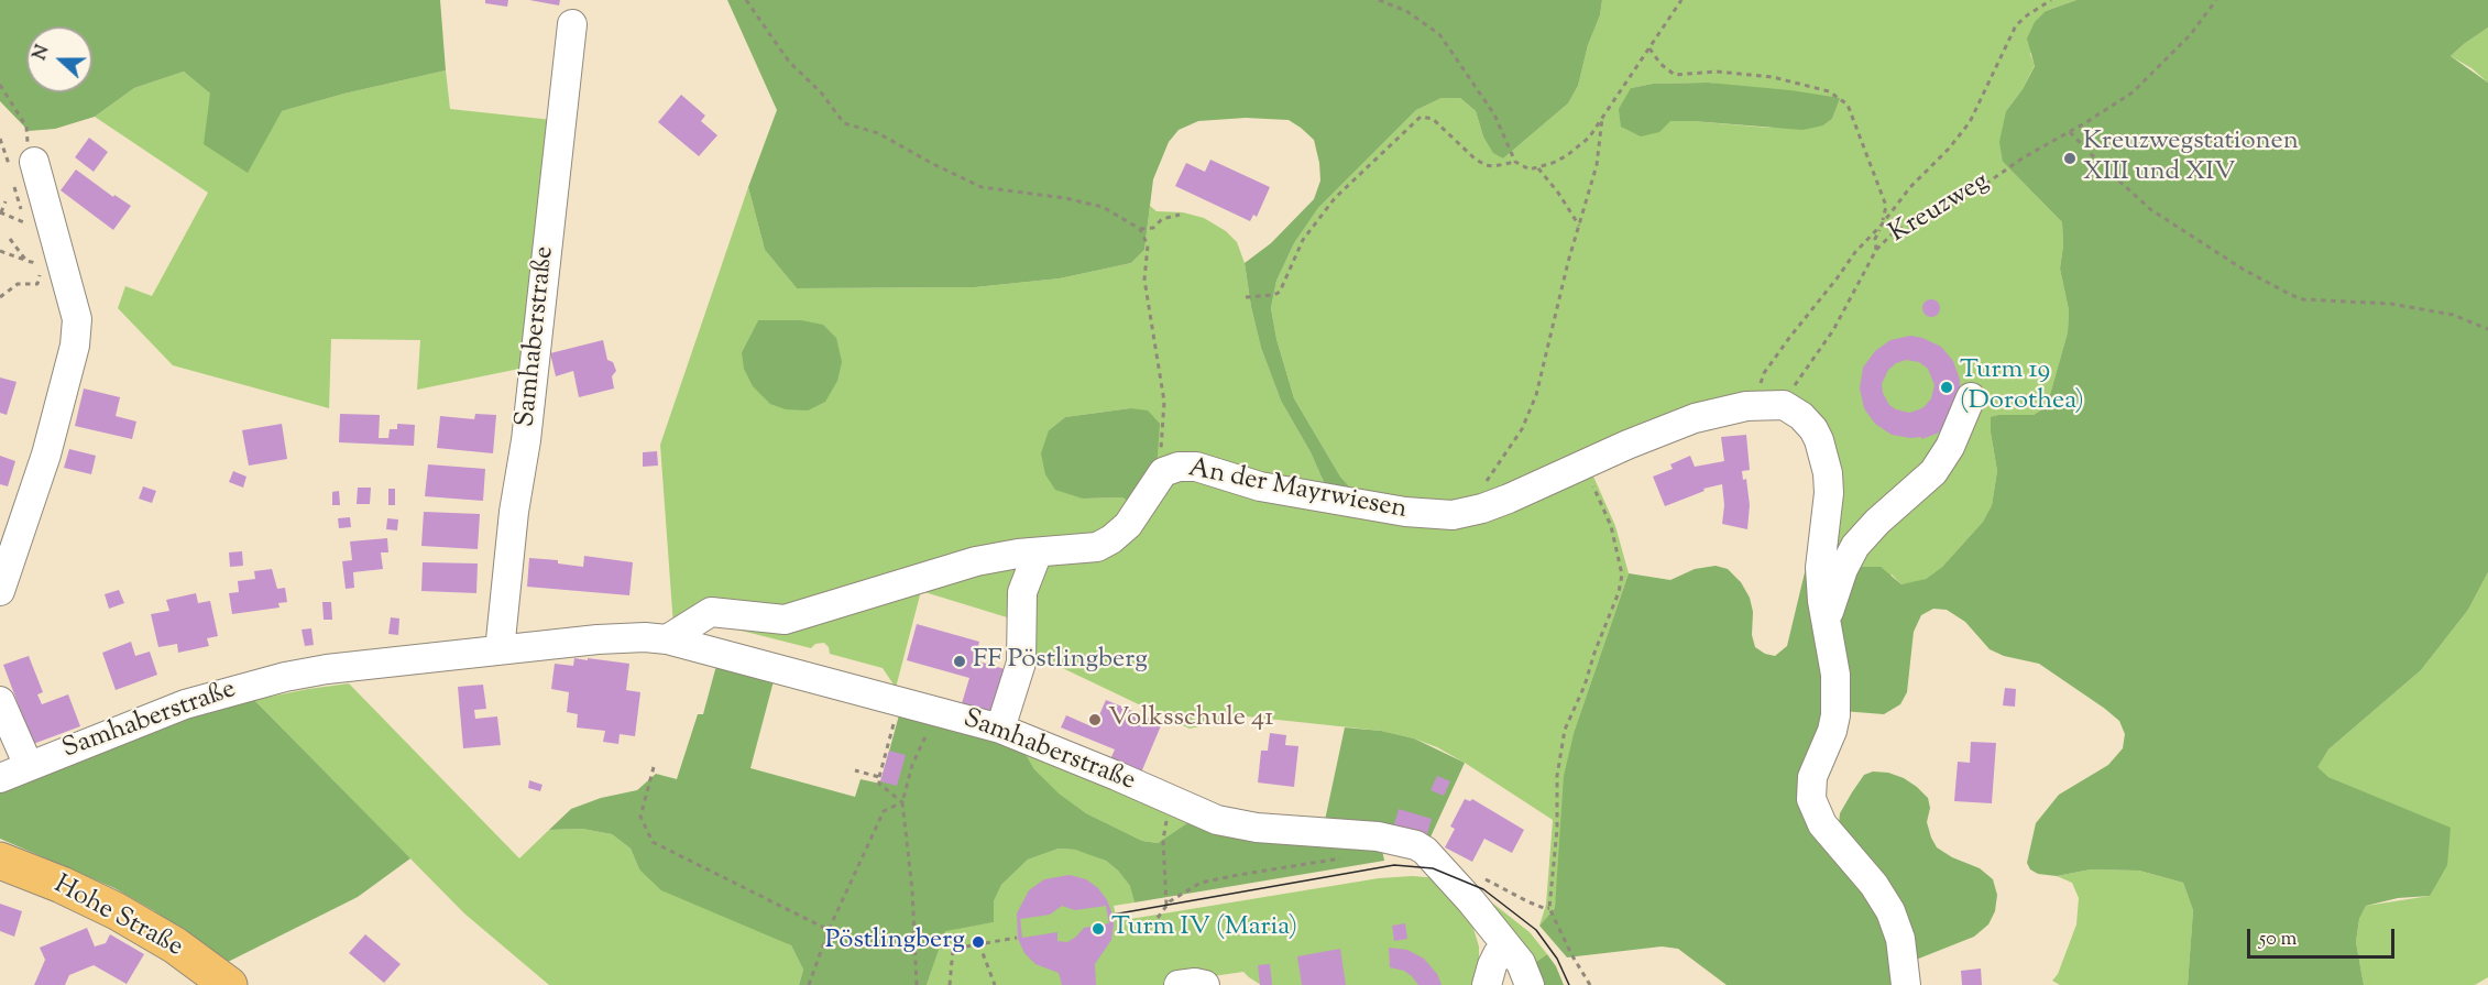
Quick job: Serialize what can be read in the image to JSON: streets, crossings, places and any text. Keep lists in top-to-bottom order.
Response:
{
  "streets": {
    "main road": ["Hohe Straße"],
    "street": ["Samhaberstraße", "An der Mayrwiesen"],
    "path": ["Kreuzweg"]
  },
  "crossings": [
    ["Samhaberstraße", "An der Mayrwiesen"]
  ],
  "places": [
    "Kreuzwegstationen XIII und XIV",
    "Turm 19 (Dorothea)",
    "FF Pöstlingberg",
    "Volksschule 41",
    "Turm IV (Maria)",
    "Pöstlingberg"
  ],
  "scale_bar": "50 m",
  "north": "left"
}
